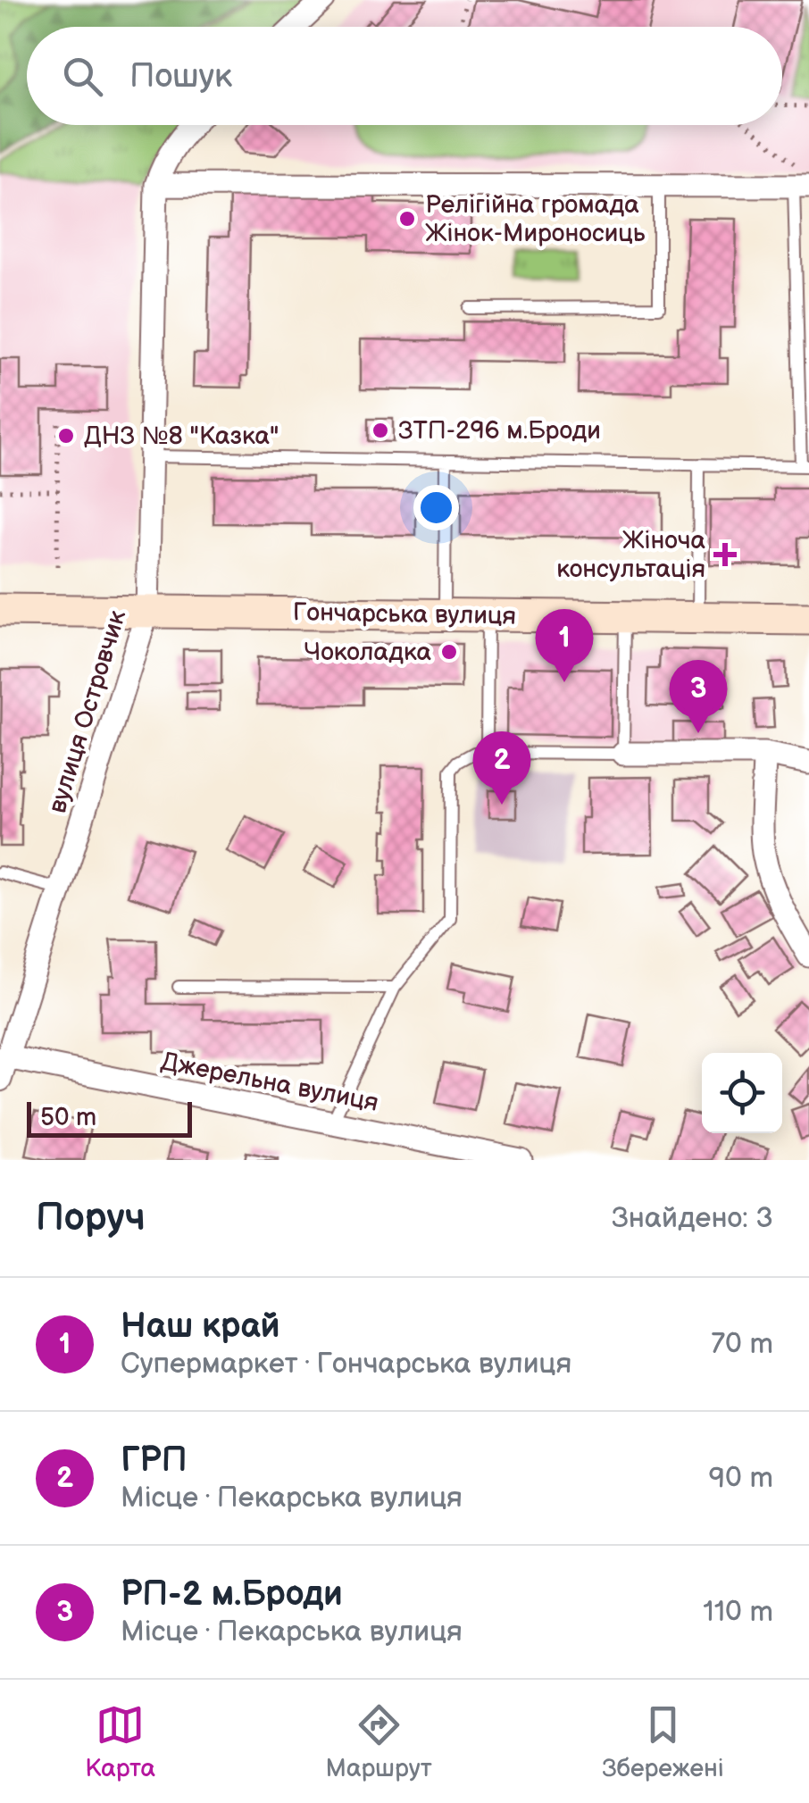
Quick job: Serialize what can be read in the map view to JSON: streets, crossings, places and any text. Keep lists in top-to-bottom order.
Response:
{
  "streets": {
    "main road": ["Гончарська вулиця"],
    "street": ["вулиця Островчик", "Джерельна вулиця"]
  },
  "crossings": [
    ["Гончарська вулиця", "вулиця Островчик"],
    ["вулиця Островчик", "Джерельна вулиця"]
  ],
  "places": {
    "other": [
      "Релігійна громада Жінок-Мироносиць",
      "ЗТП-296 м.Броди",
      "ДНЗ №8 \"Казка\"",
      "Чоколадка"
    ],
    "health": ["Жіноча консультація"]
  },
  "scale_bar": "50 m",
  "page": {
    "search": "Пошук",
    "pins": ["1", "3", "2"],
    "scale": "50 m",
    "heading": ["Поруч", "Знайдено: 3"],
    "list": [
      {
        "mark": "1",
        "name": "Наш край",
        "note": "Супермаркет · Гончарська вулиця",
        "value": "70 m"
      },
      {
        "mark": "2",
        "name": "ГРП",
        "note": "Місце · Пекарська вулиця",
        "value": "90 m"
      },
      {
        "mark": "3",
        "name": "РП-2 м.Броди",
        "note": "Місце · Пекарська вулиця",
        "value": "110 m"
      }
    ],
    "nav": ["Карта", "Маршрут", "Збережені"]
  }
}
